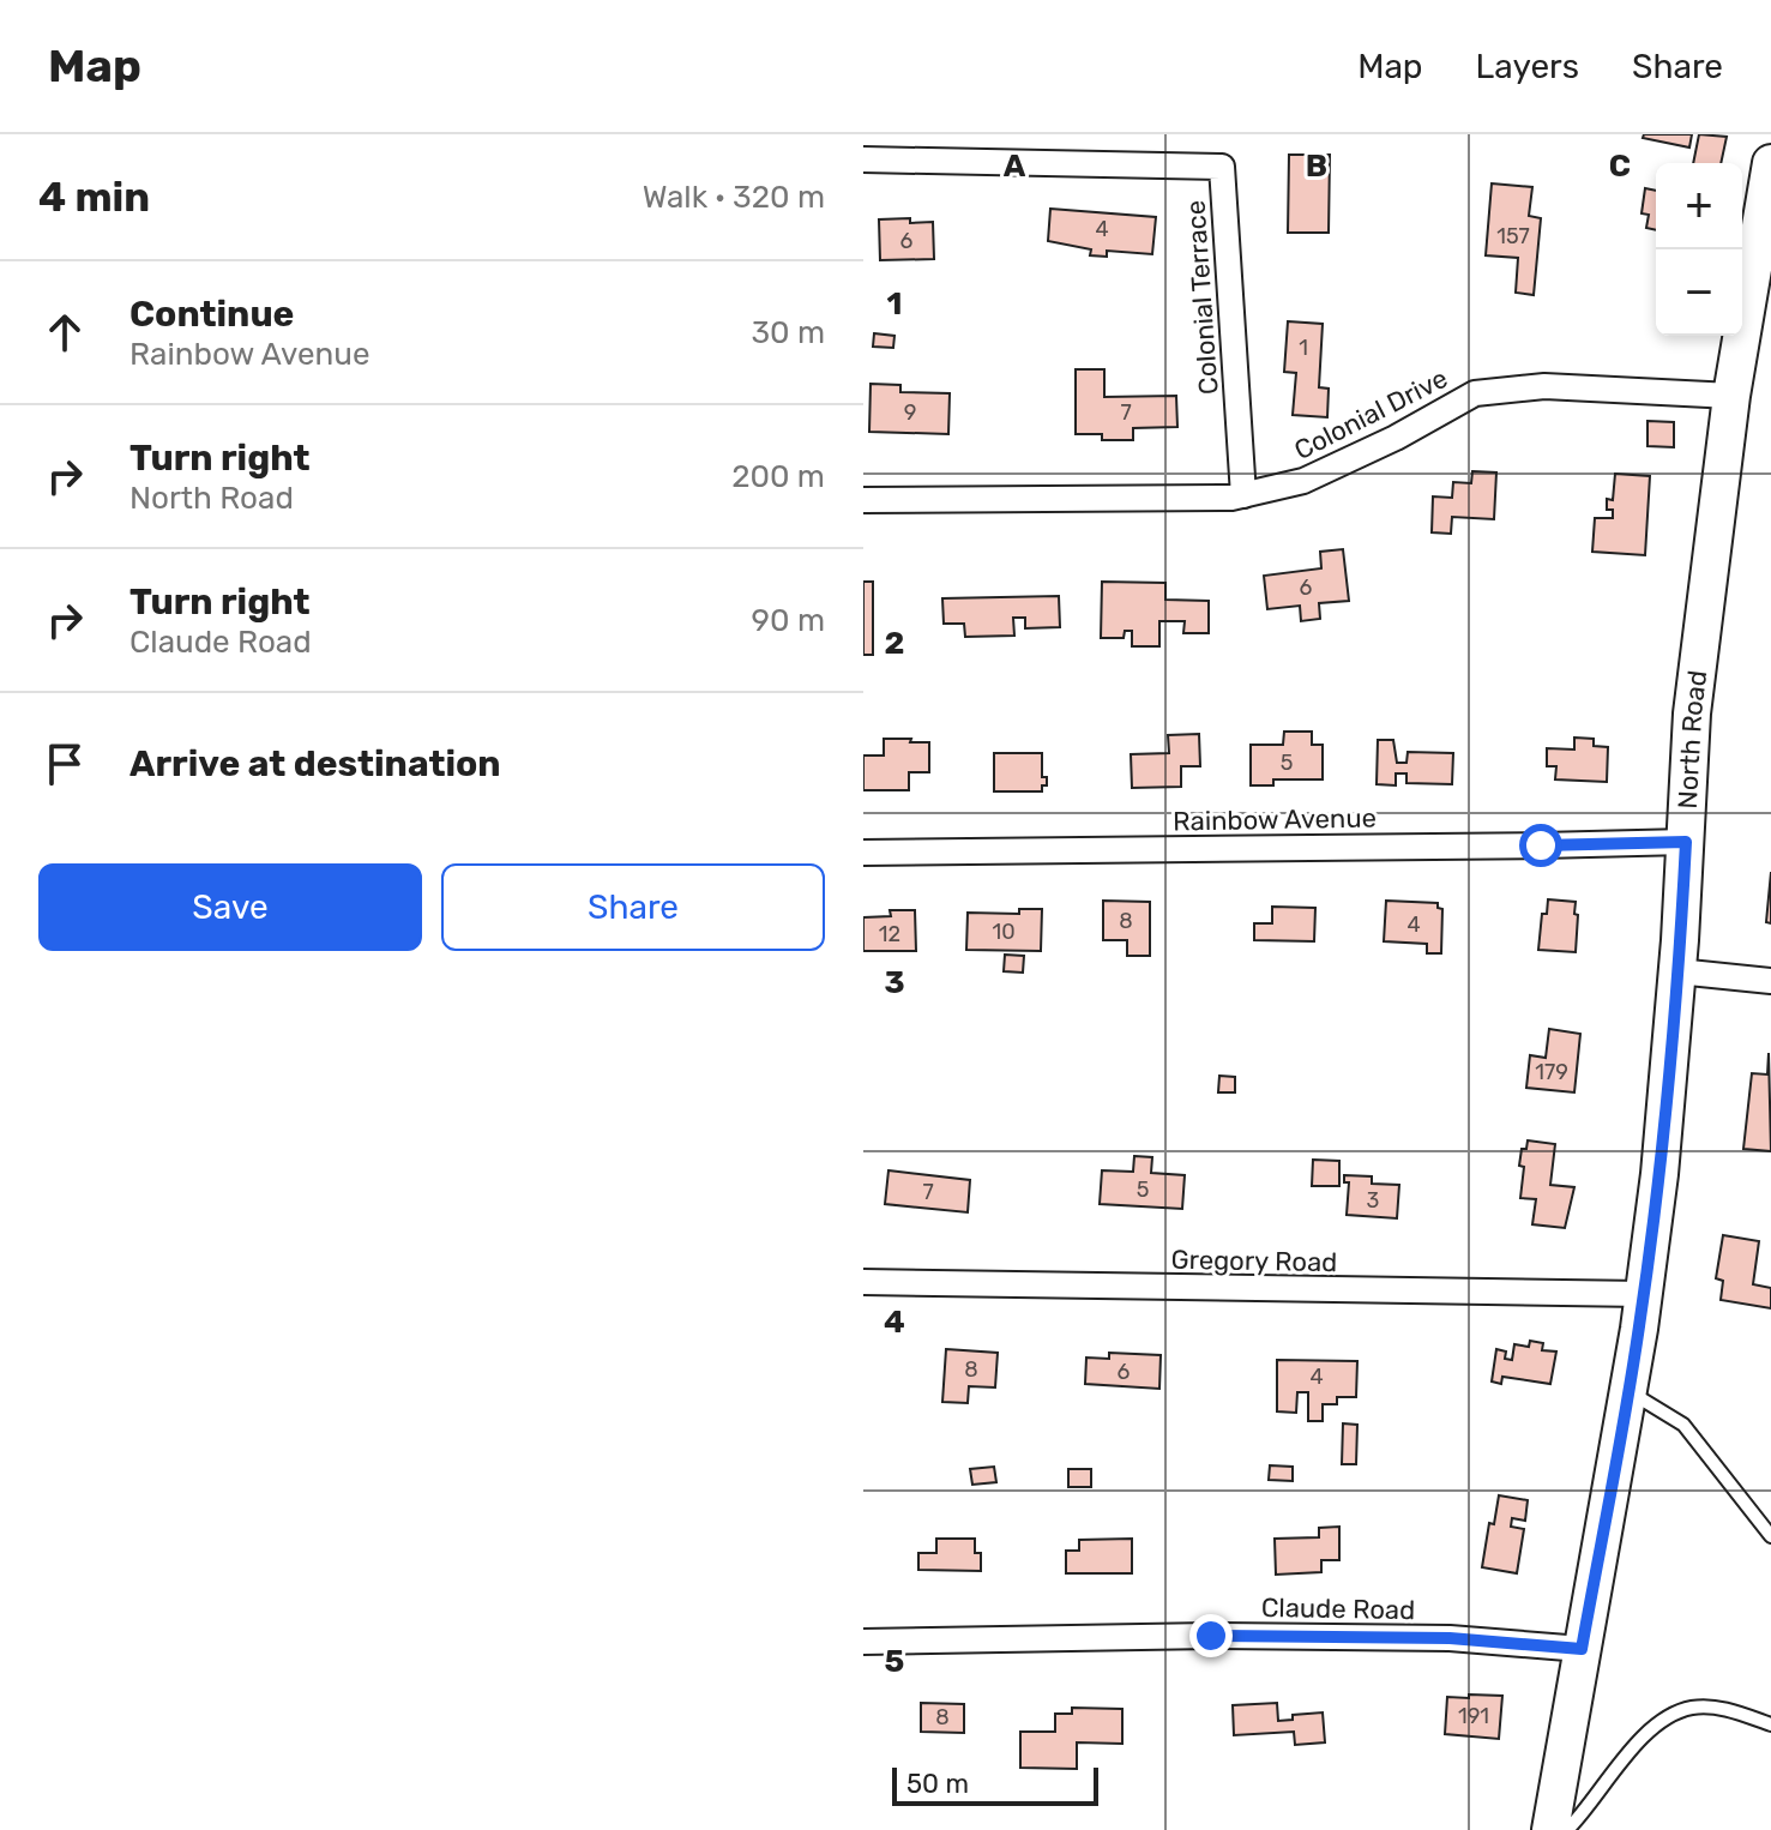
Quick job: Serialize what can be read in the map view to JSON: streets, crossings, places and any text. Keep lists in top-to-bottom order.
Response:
{
  "streets": {
    "main road": ["North Road"],
    "street": [
      "Colonial Terrace",
      "Colonial Drive",
      "Rainbow Avenue",
      "Gregory Road",
      "Claude Road"
    ]
  },
  "crossings": [
    ["Colonial Terrace", "Colonial Drive"],
    ["Colonial Drive", "North Road"],
    ["North Road", "Rainbow Avenue"],
    ["North Road", "Gregory Road"],
    ["North Road", "Claude Road"]
  ],
  "house_numbers": [
    "4",
    "157",
    "6",
    "1",
    "9",
    "7",
    "6",
    "5",
    "8",
    "4",
    "10",
    "12",
    "179",
    "5",
    "7",
    "3",
    "8",
    "6",
    "4",
    "191",
    "8"
  ],
  "scale_bar": "50 m",
  "page": {
    "header": "Map",
    "nav": ["Map", "Layers", "Share"],
    "heading": ["4 min", "Walk · 320 m"],
    "map_buttons": ["+", "−"],
    "list": [
      ["Continue", "Rainbow Avenue", "30 m"],
      ["Turn right", "North Road", "200 m"],
      ["Turn right", "Claude Road", "90 m"],
      "Arrive at destination"
    ],
    "buttons": ["Save", "Share"],
    "scale": "50 m"
  },
  "grid": {
    "columns": ["A", "B", "C"],
    "rows": [
      "1",
      "2",
      "3",
      "4",
      "5"
    ]
  }
}
